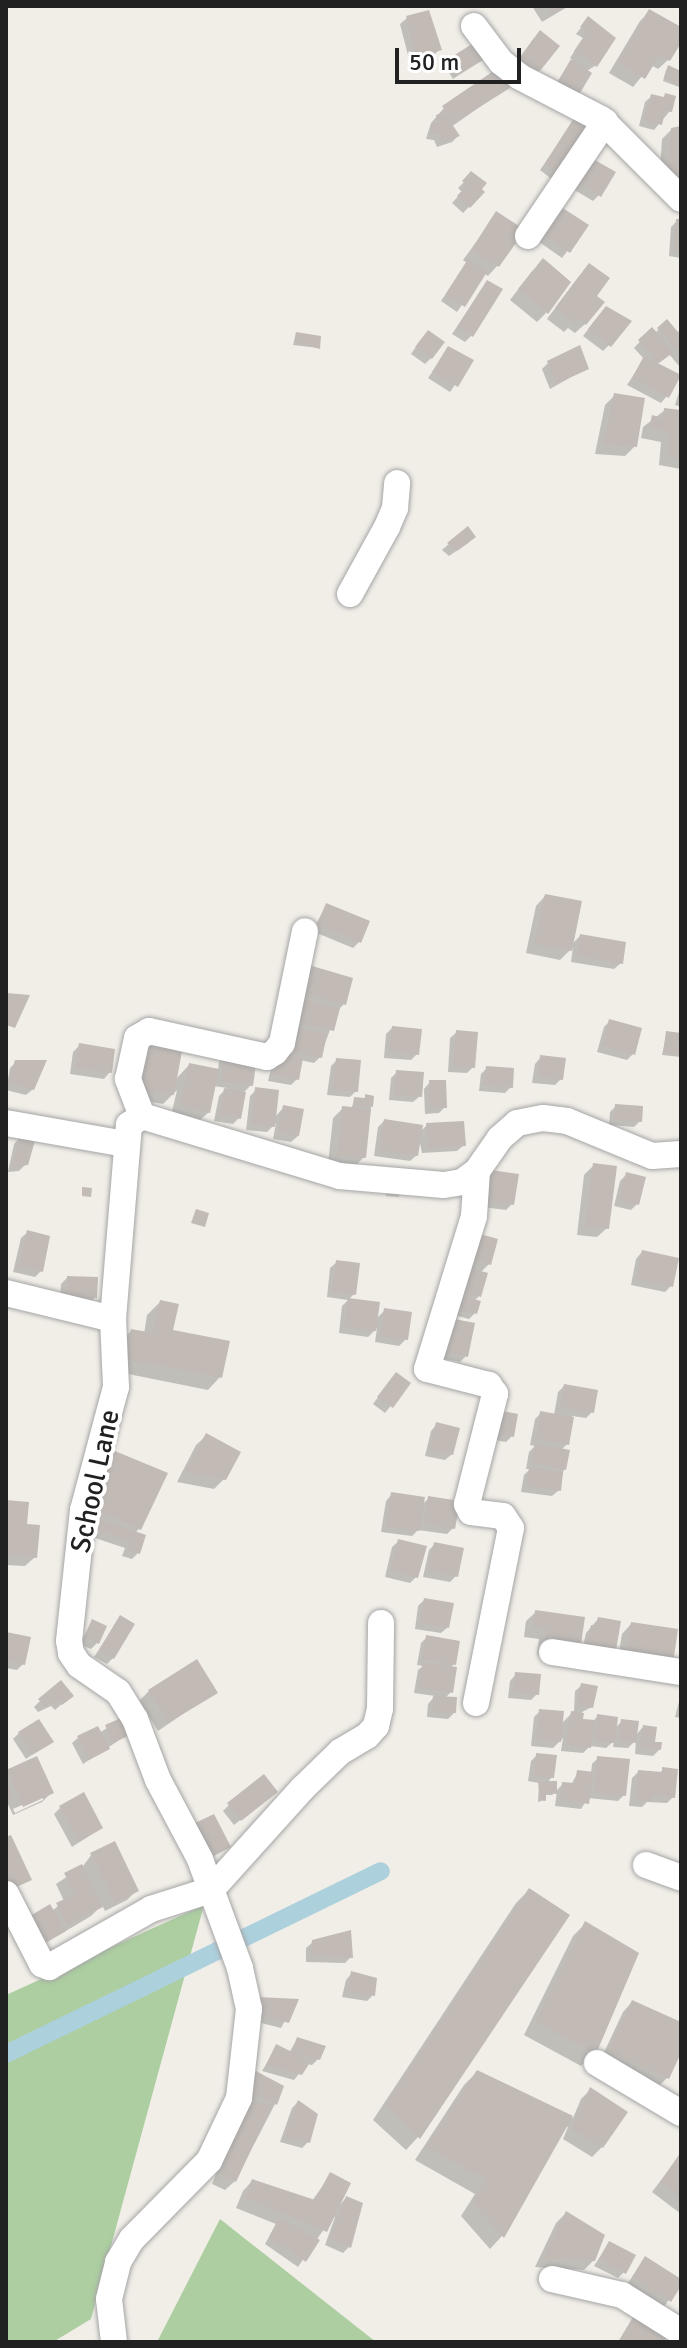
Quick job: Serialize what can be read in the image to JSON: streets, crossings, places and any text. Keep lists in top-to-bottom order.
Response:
{
  "streets": {
    "street": ["School Lane"]
  },
  "scale_bar": "50 m"
}
